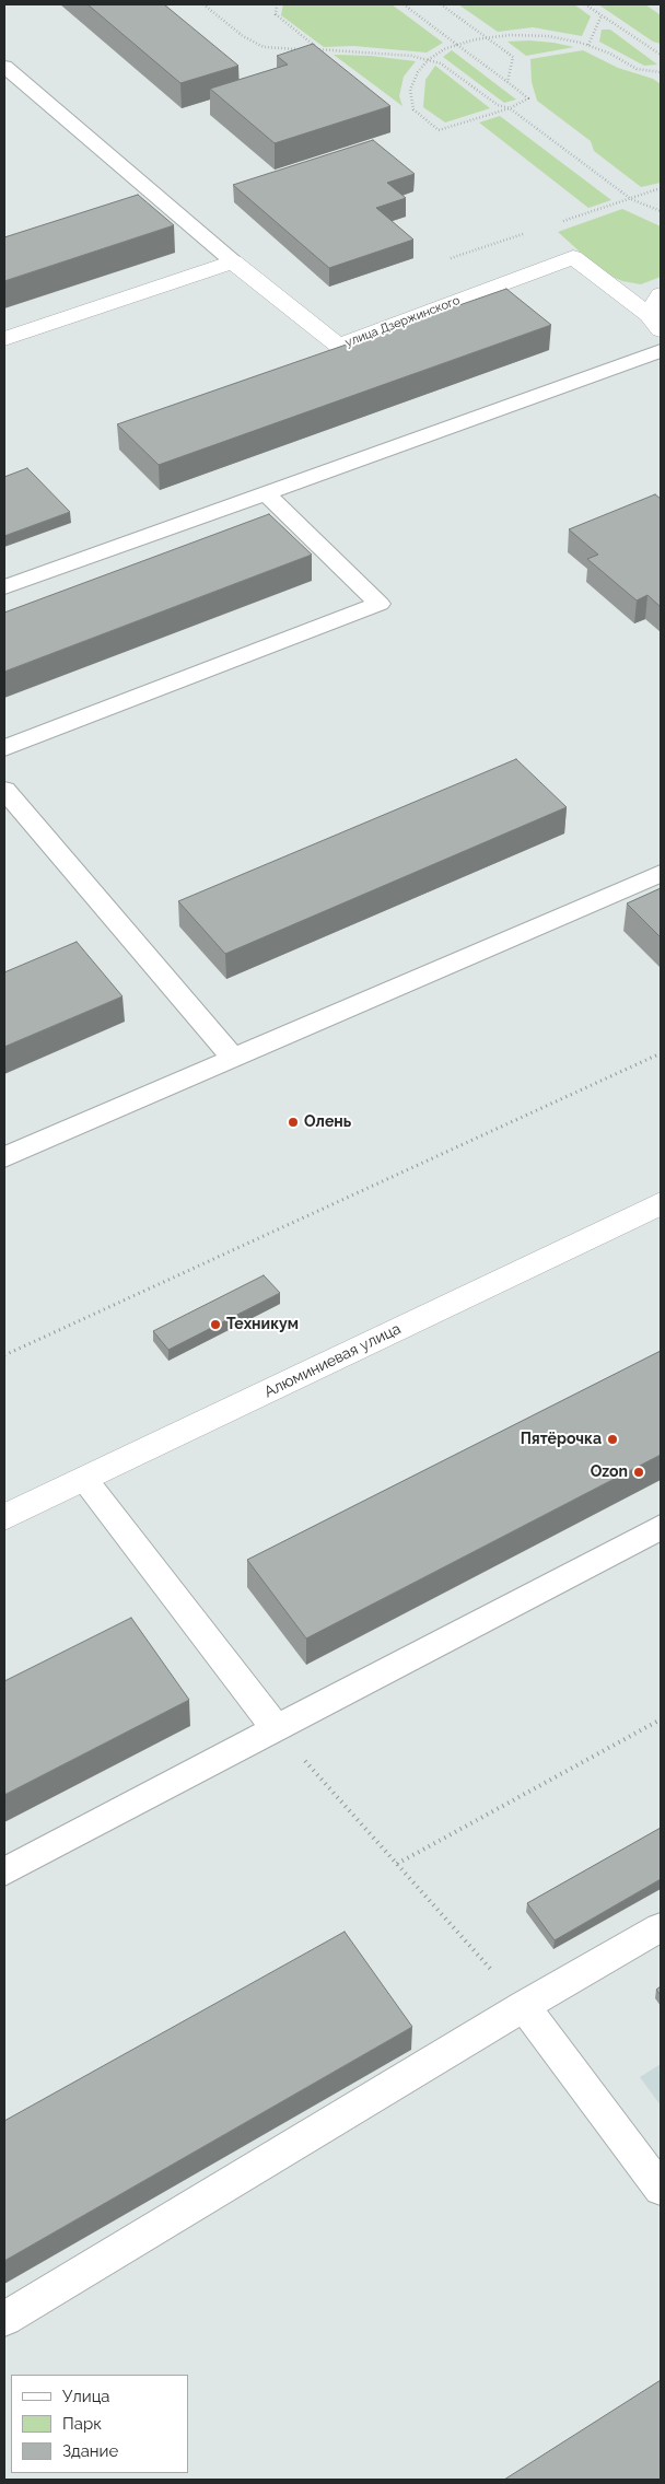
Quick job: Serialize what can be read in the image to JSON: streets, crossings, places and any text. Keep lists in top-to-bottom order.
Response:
{
  "streets": {
    "street": ["улица Дзержинского", "Алюминиевая улица"]
  },
  "places": [
    "Олень",
    "Техникум",
    "Пятёрочка",
    "Ozon"
  ],
  "legend": ["Улица", "Парк", "Здание"]
}
